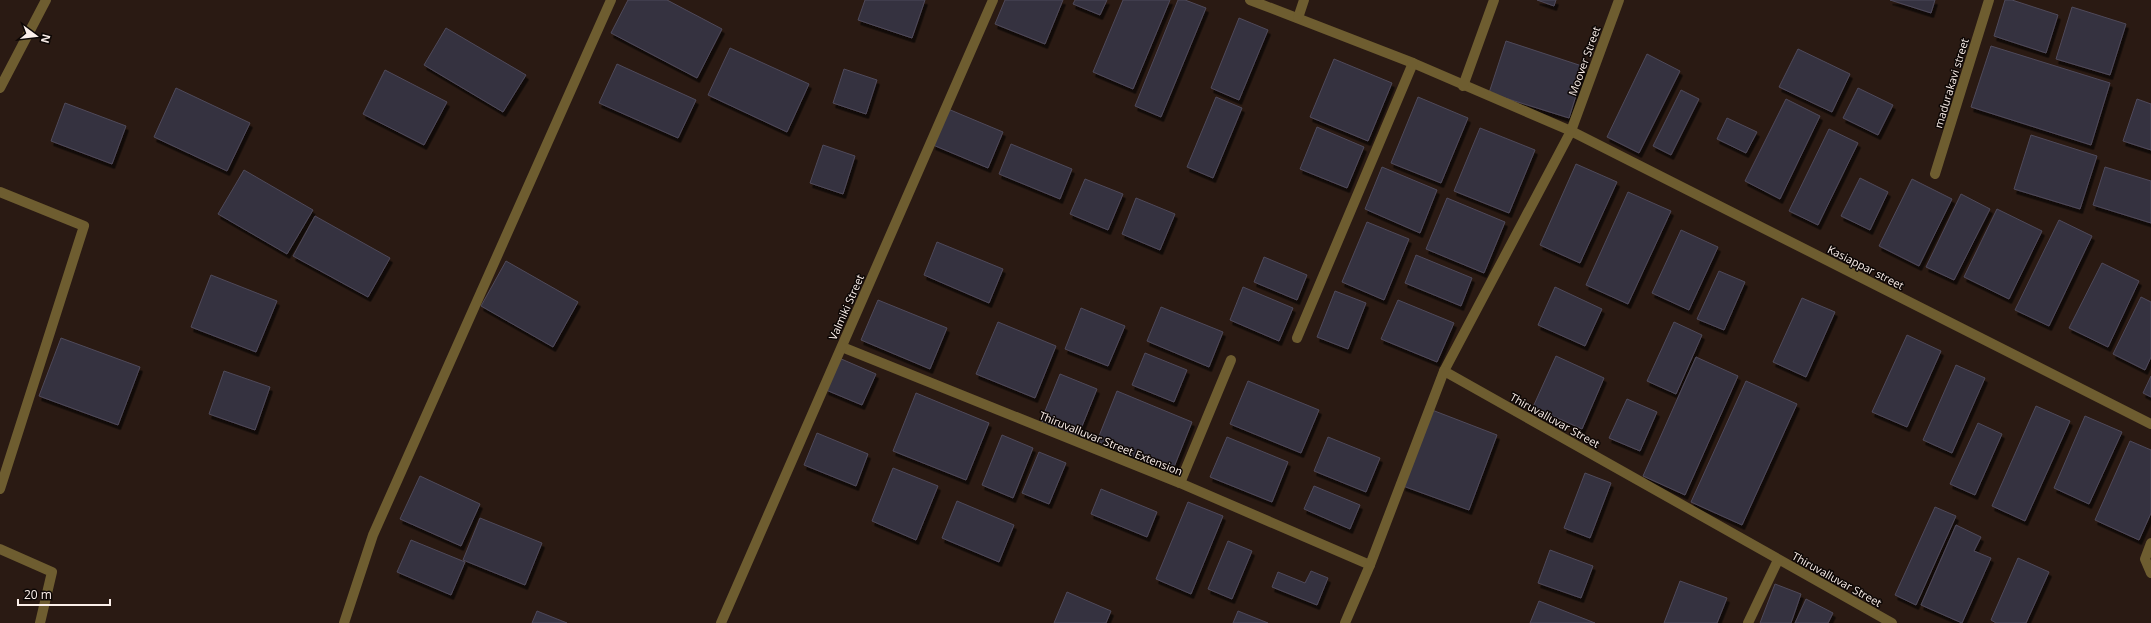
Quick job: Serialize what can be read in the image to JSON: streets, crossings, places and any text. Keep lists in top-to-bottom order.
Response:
{
  "streets": {
    "street": [
      "Moover Street",
      "madurakavi street",
      "Kasiappar street",
      "Valmiki Street",
      "Thiruvalluvar Street",
      "Thiruvalluvar Street Extension"
    ]
  },
  "crossings": [
    ["Moover Street", "Kasiappar street"],
    ["Valmiki Street", "Thiruvalluvar Street Extension"]
  ],
  "scale_bar": "20 m",
  "north": "right"
}
